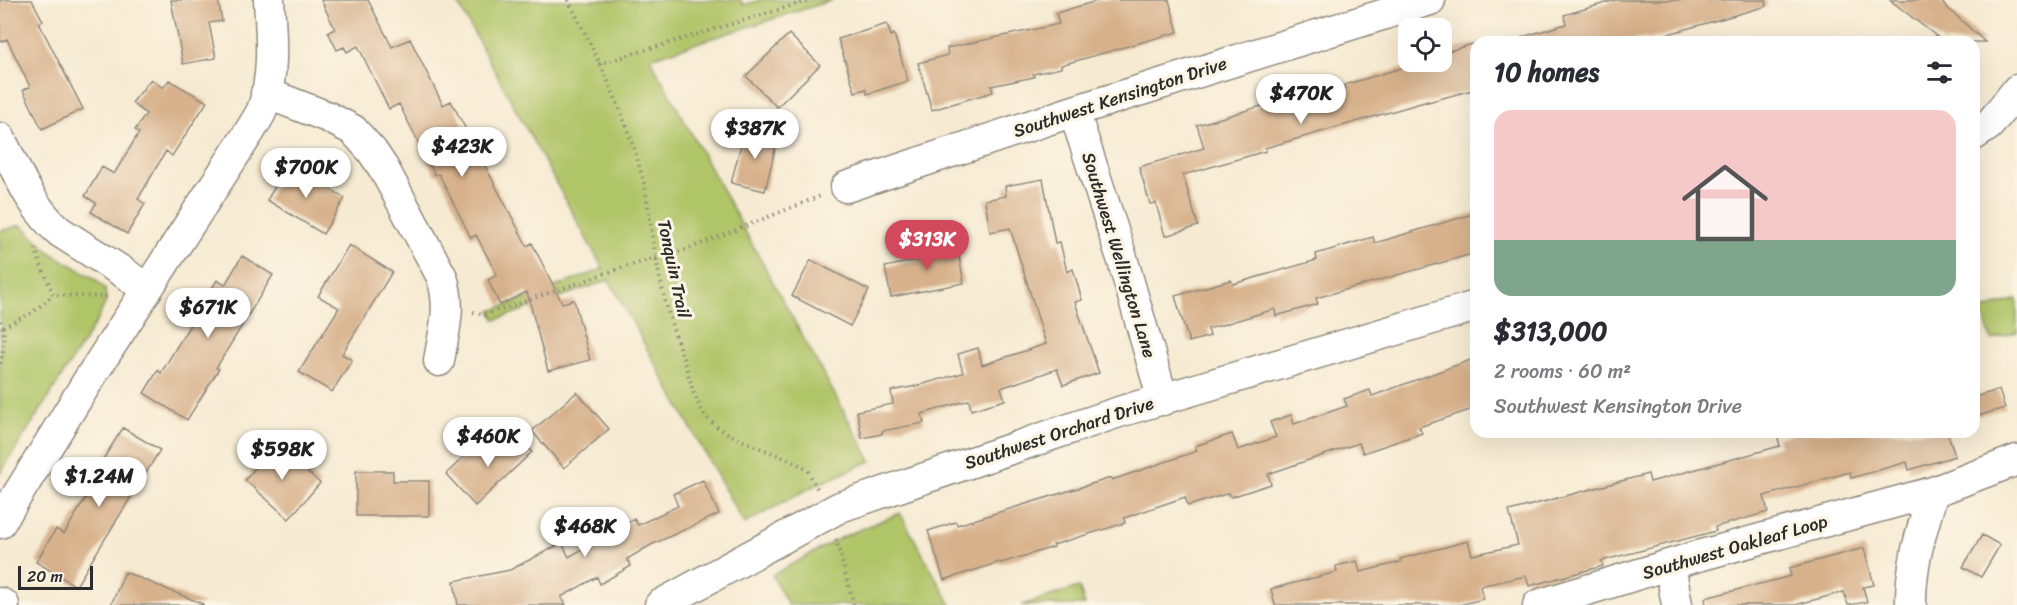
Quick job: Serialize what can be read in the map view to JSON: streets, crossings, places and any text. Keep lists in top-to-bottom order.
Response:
{
  "streets": {
    "street": [
      "Southwest Kensington Drive",
      "Southwest Wellington Lane",
      "Southwest Orchard Drive",
      "Southwest Oakleaf Loop"
    ],
    "path": ["Tonquin Trail"]
  },
  "crossings": [
    ["Southwest Kensington Drive", "Southwest Wellington Lane"],
    ["Southwest Wellington Lane", "Southwest Orchard Drive"]
  ],
  "scale_bar": "20 m",
  "page": {
    "heading": "10 homes",
    "price": [
      "$470K",
      "$387K",
      "$423K",
      "$700K",
      "$313K",
      "$671K",
      "$460K",
      "$598K",
      "$1.24M",
      "$468K"
    ],
    "list": [
      {
        "name": "$313,000",
        "note": "2 rooms · 60 m² · Southwest Kensington Drive"
      }
    ],
    "scale": "20 m"
  }
}
